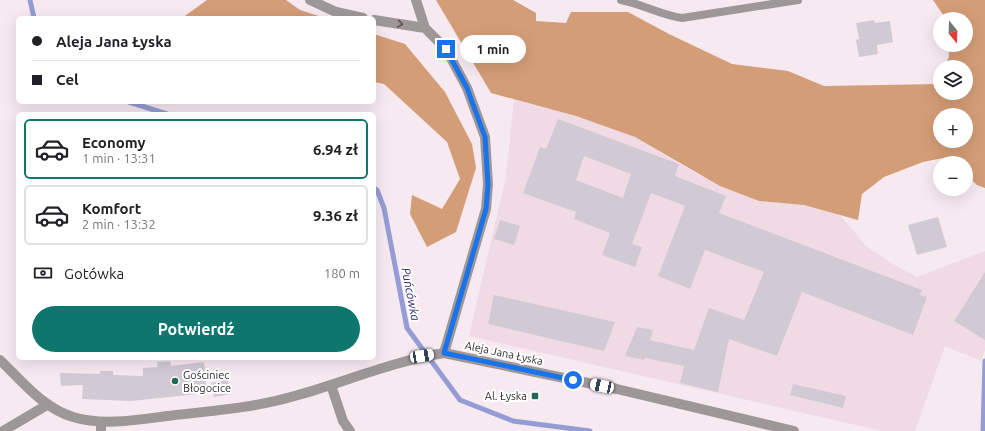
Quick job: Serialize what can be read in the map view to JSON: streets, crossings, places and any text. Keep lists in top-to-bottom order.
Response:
{
  "streets": {
    "street": ["Aleja Jana Łyska"]
  },
  "water": ["Puńcówka"],
  "places": {
    "other": ["Gościniec Błogocice"],
    "transit": ["Al. Łyska"]
  },
  "north": "bottom",
  "page": {
    "map_buttons": ["+", "−"],
    "banner": ["Aleja Jana Łyska", "Cel"],
    "bubble": "1 min",
    "list": [
      {
        "name": "Economy",
        "note": "1 min · 13:31",
        "value": "6.94 zł"
      },
      {
        "name": "Komfort",
        "note": "2 min · 13:32",
        "value": "9.36 zł"
      }
    ],
    "pay": ["Gotówka", "180 m"],
    "buttons": "Potwierdź"
  }
}
